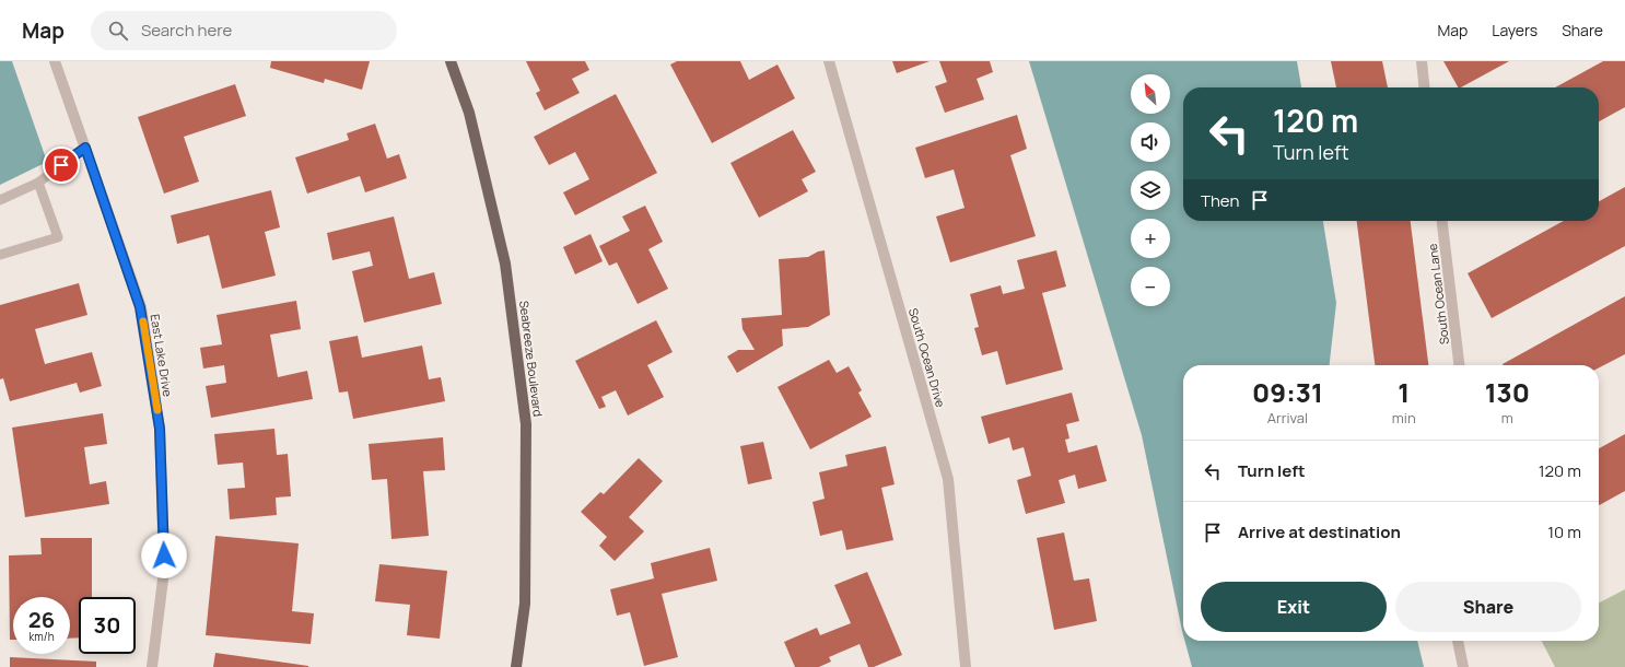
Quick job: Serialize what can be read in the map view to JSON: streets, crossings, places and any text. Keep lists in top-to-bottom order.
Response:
{
  "streets": {
    "main road": ["Seabreeze Boulevard"],
    "street": ["South Ocean Lane", "East Lake Drive", "South Ocean Drive"]
  },
  "north": "top left",
  "page": {
    "header": "Map",
    "search": "Search here",
    "nav": ["Map", "Layers", "Share"],
    "map_buttons": ["+", "−"],
    "turn": ["120 m", "Turn left"],
    "then": "Then",
    "eta": [
      "09:31",
      "Arrival",
      "1",
      "min",
      "130",
      "m"
    ],
    "list": [
      {
        "name": "Turn left",
        "value": "120 m"
      },
      {
        "name": "Arrive at destination",
        "value": "10 m"
      }
    ],
    "buttons": ["Exit", "Share"],
    "speed": "26 km/h",
    "limit": "30"
  }
}
